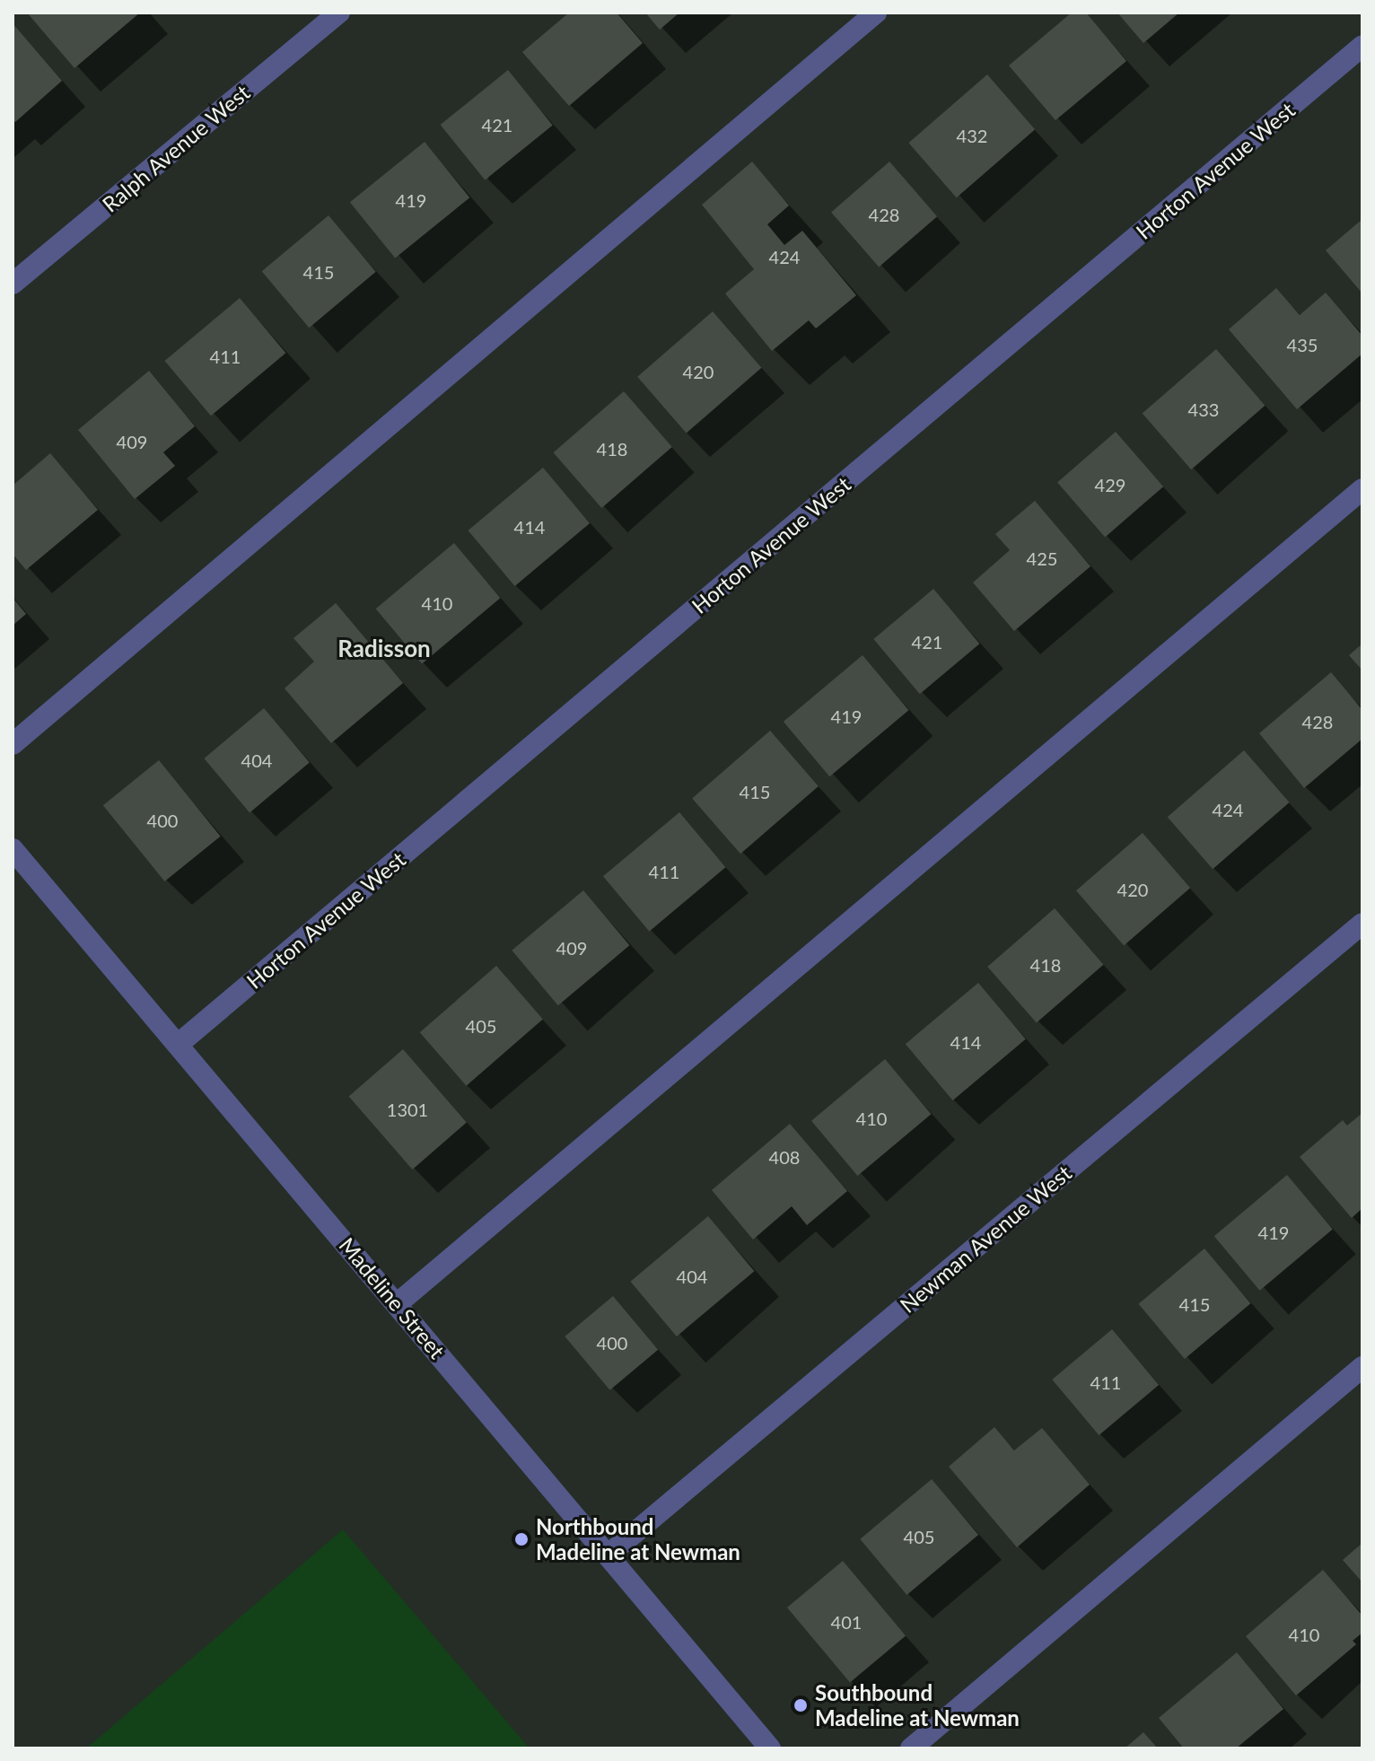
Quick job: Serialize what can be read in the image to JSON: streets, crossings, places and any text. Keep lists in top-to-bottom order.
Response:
{
  "streets": {
    "street": [
      "Ralph Avenue West",
      "Horton Avenue West",
      "Newman Avenue West",
      "Madeline Street"
    ]
  },
  "crossings": [
    ["Horton Avenue West", "Madeline Street"],
    ["Newman Avenue West", "Madeline Street"]
  ],
  "districts": ["Radisson"],
  "places": ["Northbound Madeline at Newman", "Southbound Madeline at Newman"],
  "house_numbers": [
    "421",
    "432",
    "419",
    "428",
    "424",
    "415",
    "435",
    "411",
    "420",
    "433",
    "409",
    "418",
    "429",
    "414",
    "425",
    "410",
    "421",
    "419",
    "428",
    "404",
    "415",
    "424",
    "400",
    "411",
    "420",
    "409",
    "418",
    "405",
    "414",
    "1301",
    "410",
    "408",
    "419",
    "404",
    "415",
    "400",
    "411",
    "405",
    "401",
    "410"
  ]
}
